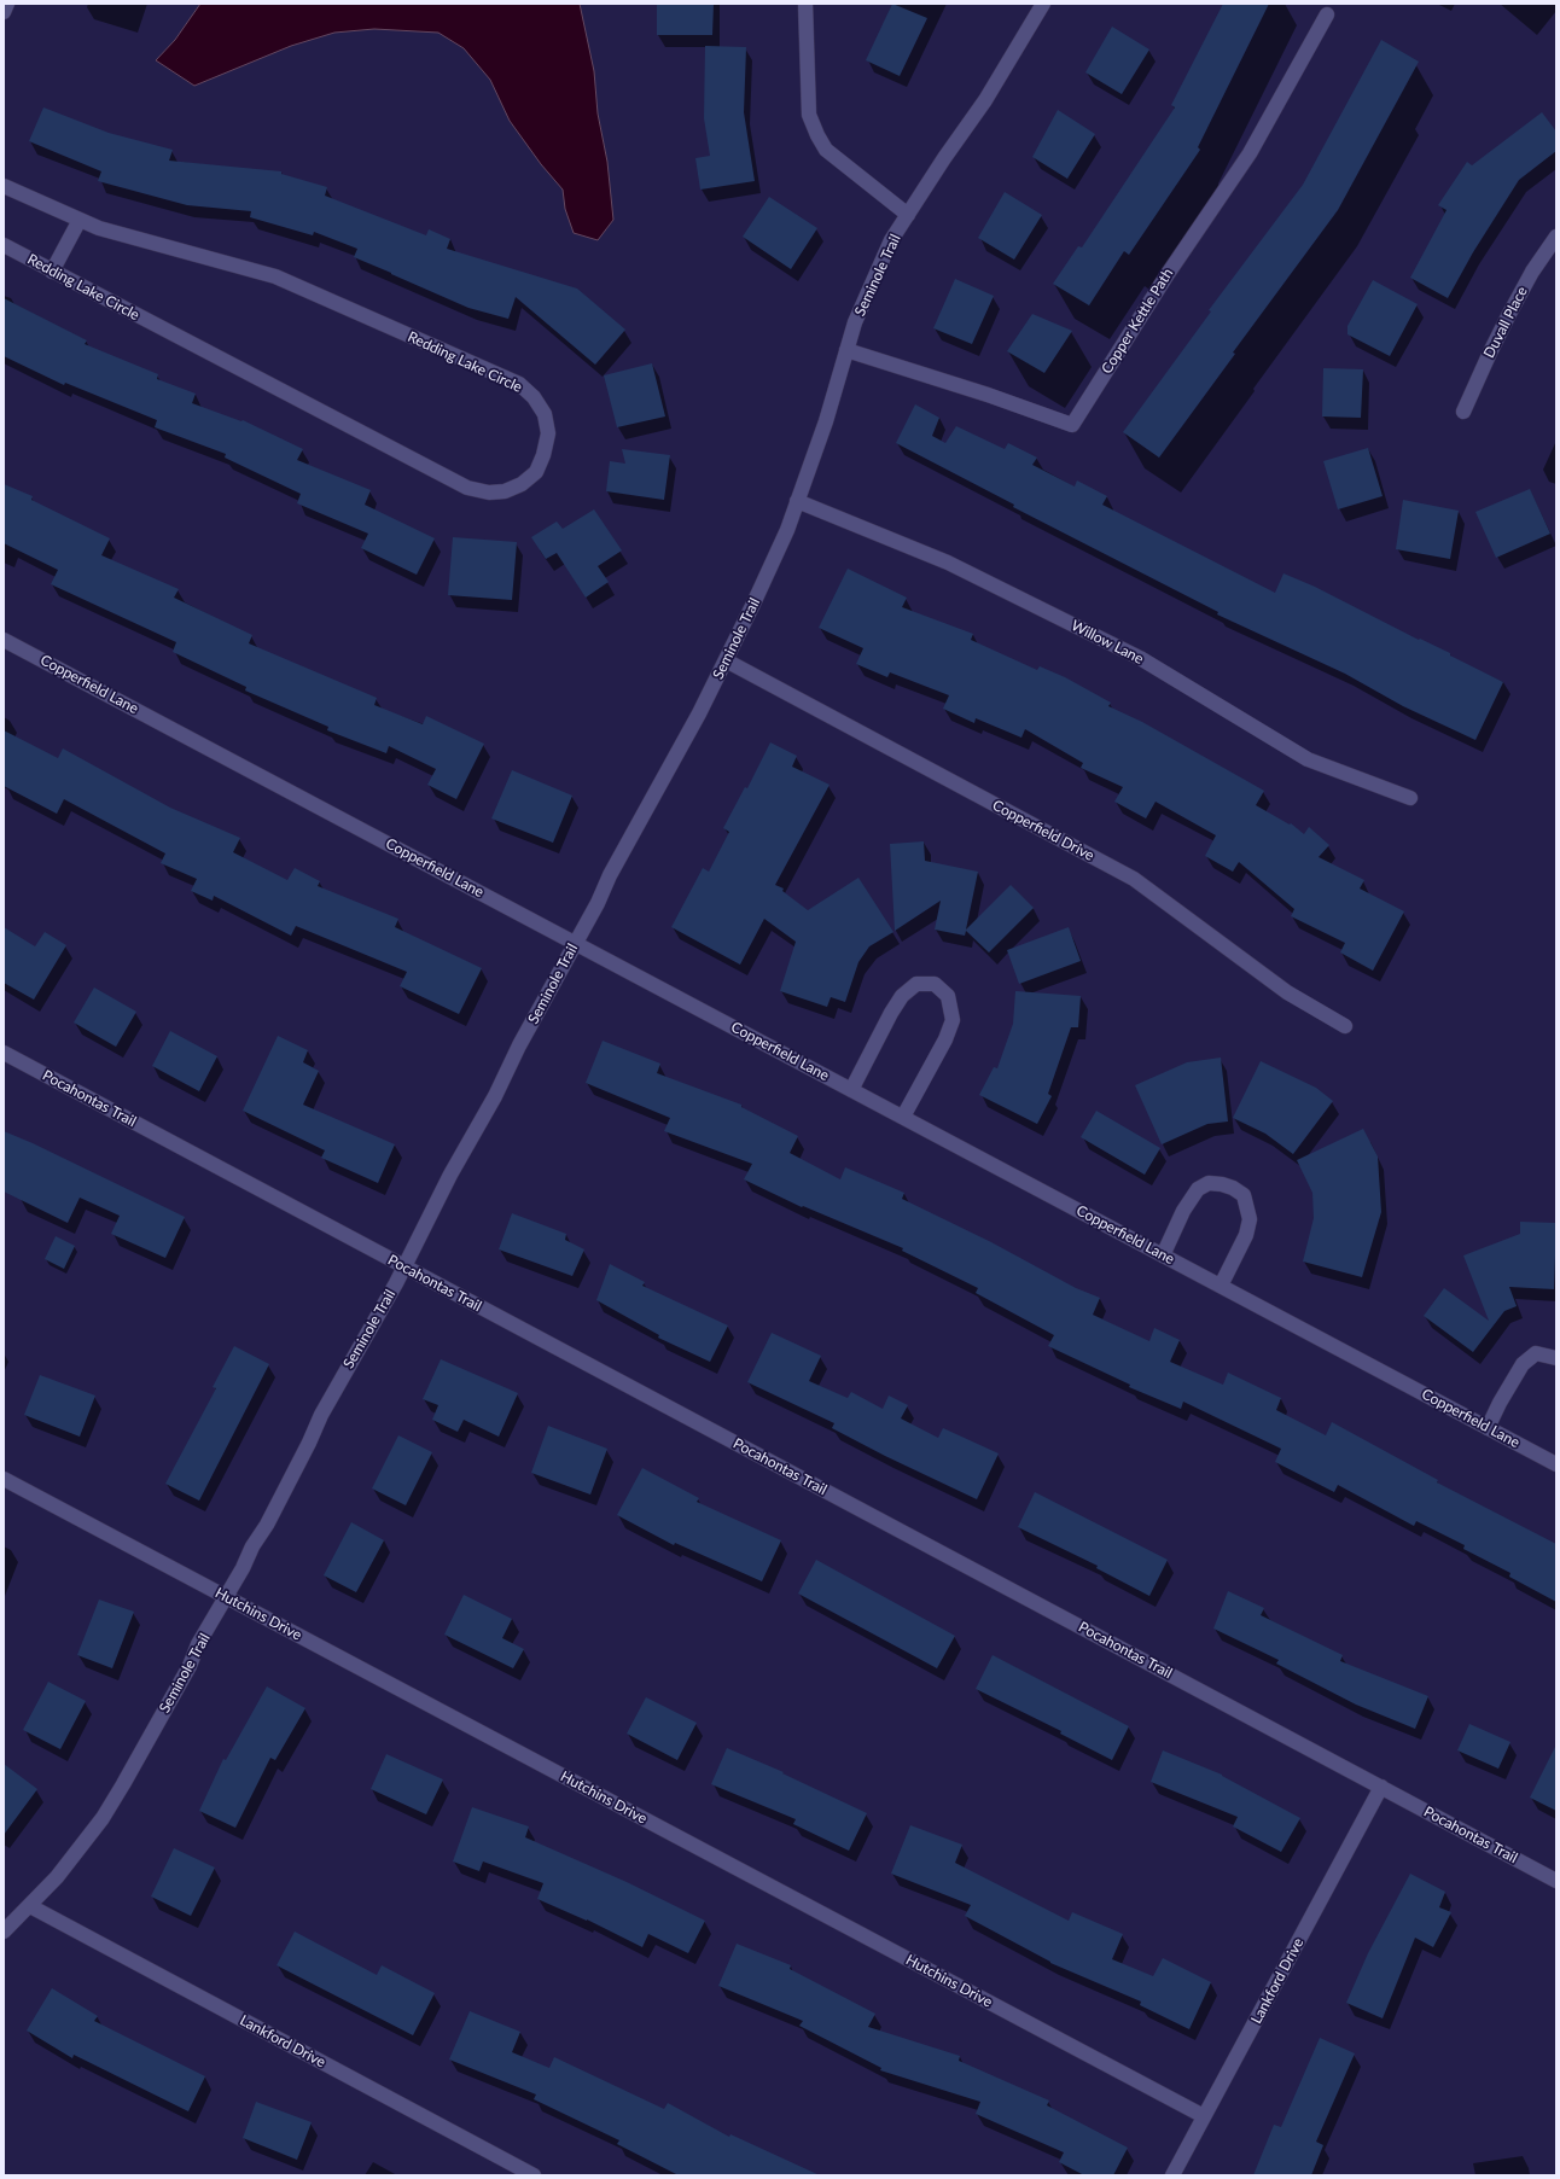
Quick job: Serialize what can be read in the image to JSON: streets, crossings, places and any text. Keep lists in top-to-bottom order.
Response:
{
  "streets": {
    "street": [
      "Seminole Trail",
      "Redding Lake Circle",
      "Copper Kettle Path",
      "Duvall Place",
      "Willow Lane",
      "Copperfield Lane",
      "Copperfield Drive",
      "Pocahontas Trail",
      "Hutchins Drive",
      "Lankford Drive"
    ]
  },
  "crossings": [
    ["Seminole Trail", "Copper Kettle Path"],
    ["Seminole Trail", "Willow Lane"],
    ["Seminole Trail", "Copperfield Lane"],
    ["Seminole Trail", "Copperfield Drive"],
    ["Seminole Trail", "Pocahontas Trail"],
    ["Seminole Trail", "Hutchins Drive"],
    ["Seminole Trail", "Lankford Drive"],
    ["Pocahontas Trail", "Lankford Drive"],
    ["Hutchins Drive", "Lankford Drive"]
  ]
}
